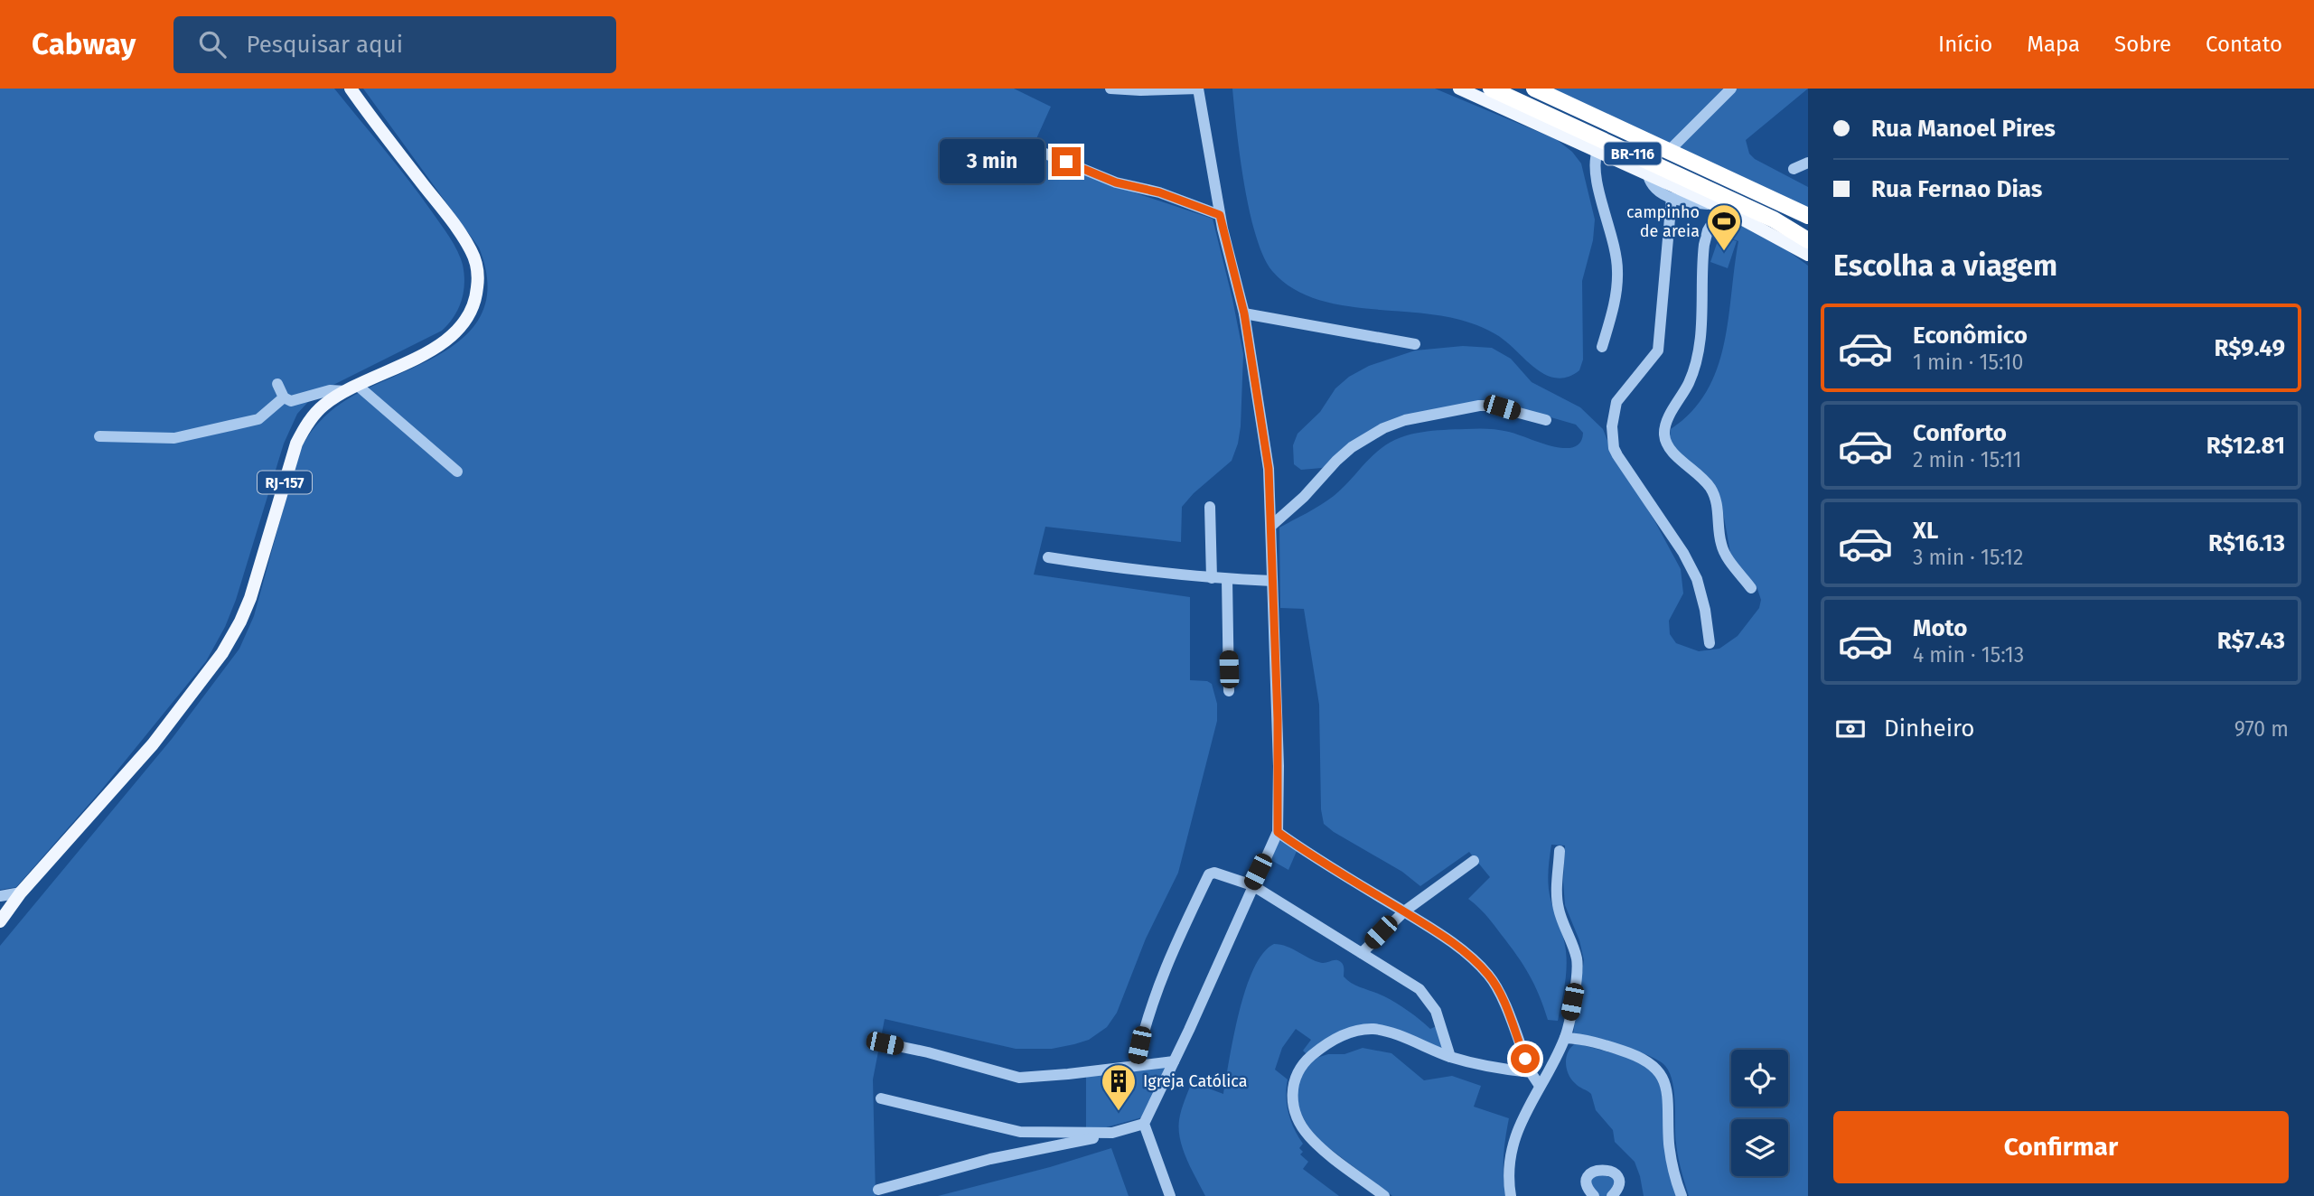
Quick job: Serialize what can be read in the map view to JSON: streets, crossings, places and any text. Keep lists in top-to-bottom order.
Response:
{
  "streets": {
    "highway": ["BR-116"],
    "main road": ["RJ-157"]
  },
  "places": {
    "sports": ["campinho de areia"],
    "building": ["Igreja Católica"]
  },
  "page": {
    "header": "Cabway",
    "search": "Pesquisar aqui",
    "nav": [
      "Início",
      "Mapa",
      "Sobre",
      "Contato"
    ],
    "banner": ["Rua Manoel Pires", "Rua Fernao Dias"],
    "bubble": "3 min",
    "heading": "Escolha a viagem",
    "list": [
      {
        "name": "Econômico",
        "note": "1 min · 15:10",
        "value": "R$9.49"
      },
      {
        "name": "Conforto",
        "note": "2 min · 15:11",
        "value": "R$12.81"
      },
      {
        "name": "XL",
        "note": "3 min · 15:12",
        "value": "R$16.13"
      },
      {
        "name": "Moto",
        "note": "4 min · 15:13",
        "value": "R$7.43"
      }
    ],
    "pay": ["Dinheiro", "970 m"],
    "buttons": "Confirmar"
  }
}
